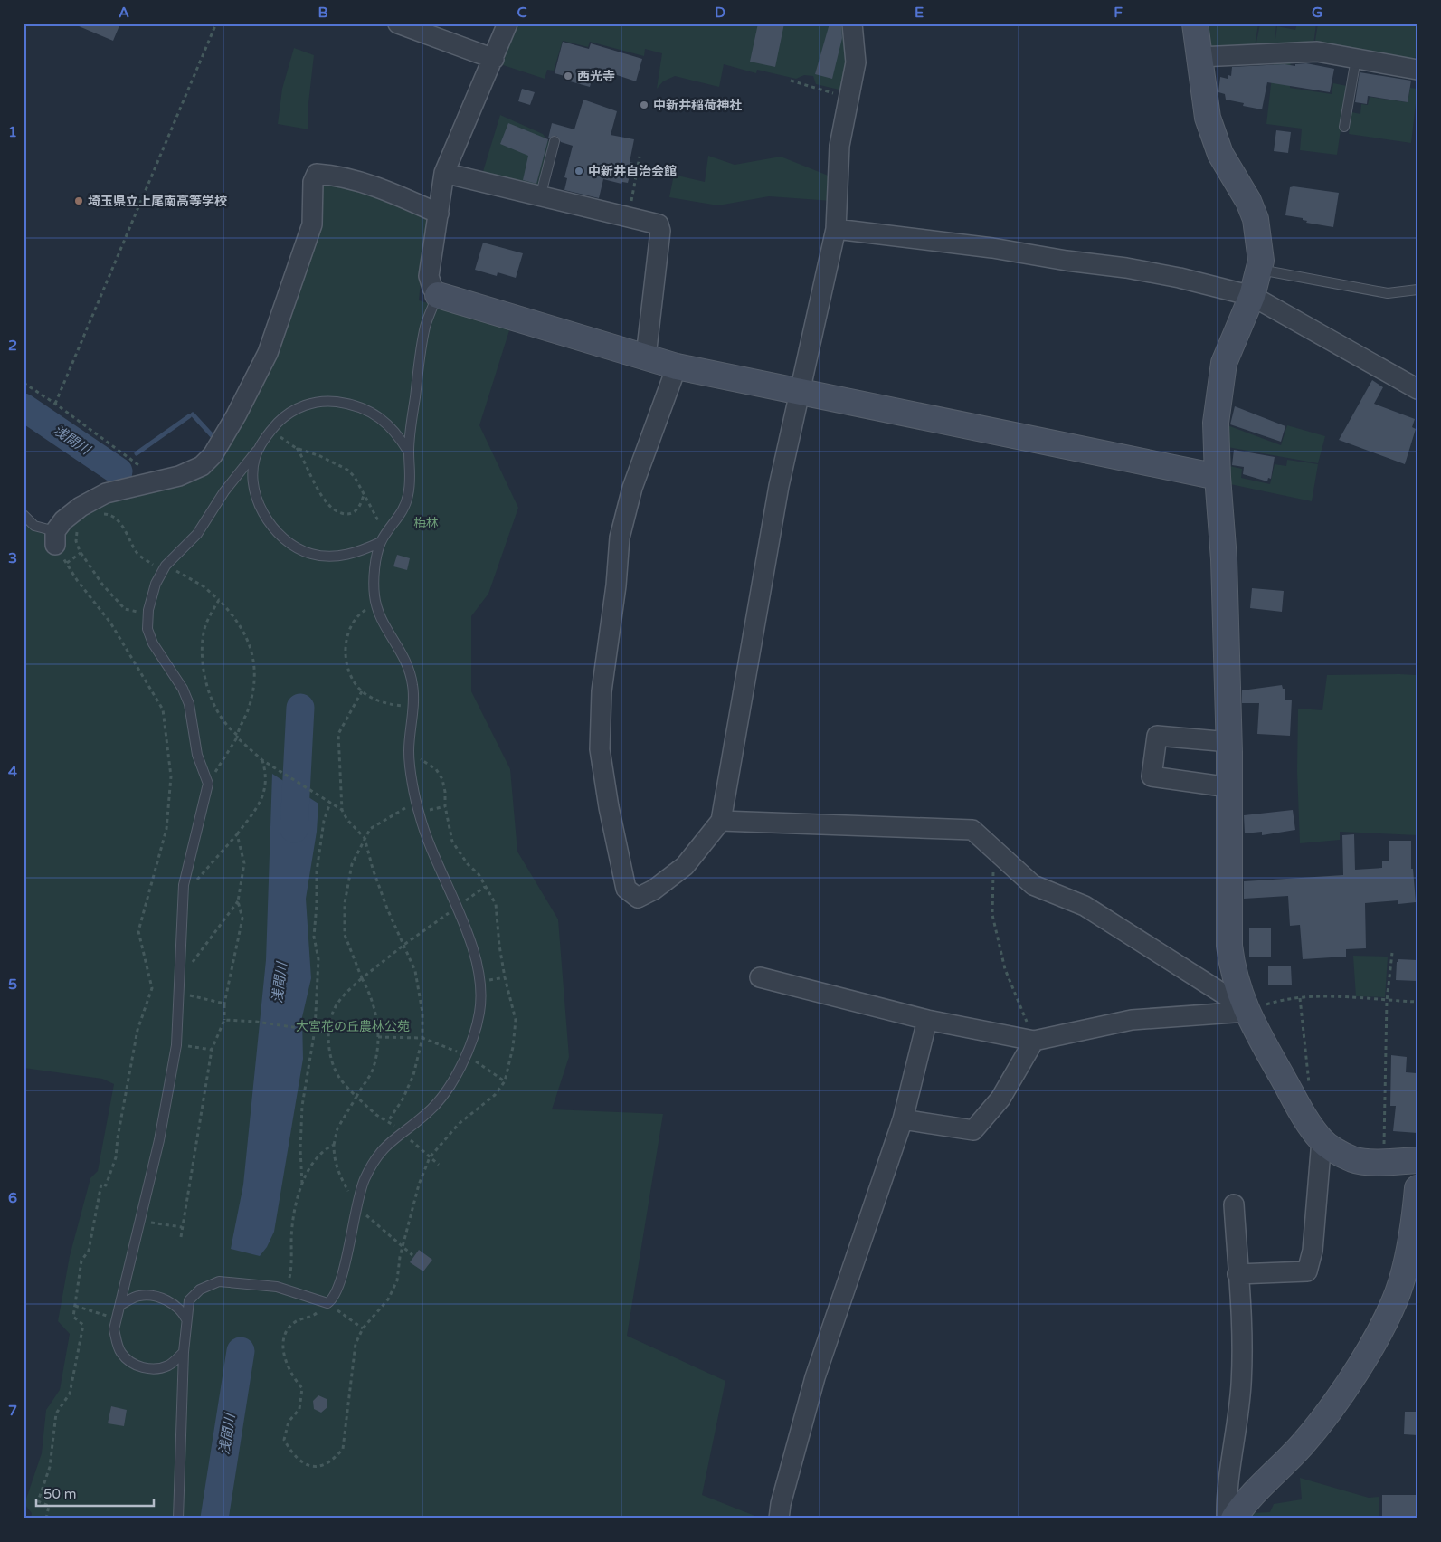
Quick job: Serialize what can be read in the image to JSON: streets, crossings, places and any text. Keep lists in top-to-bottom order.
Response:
{
  "water": ["浅間川"],
  "parks": ["梅林", "大宮花の丘農林公苑"],
  "places": [
    "西光寺",
    "中新井稲荷神社",
    "中新井自治会館",
    "埼玉県立上尾南高等学校"
  ],
  "scale_bar": "50 m",
  "grid": {
    "columns": [
      "A",
      "B",
      "C",
      "D",
      "E",
      "F",
      "G"
    ],
    "rows": [
      "1",
      "2",
      "3",
      "4",
      "5",
      "6",
      "7"
    ]
  }
}
